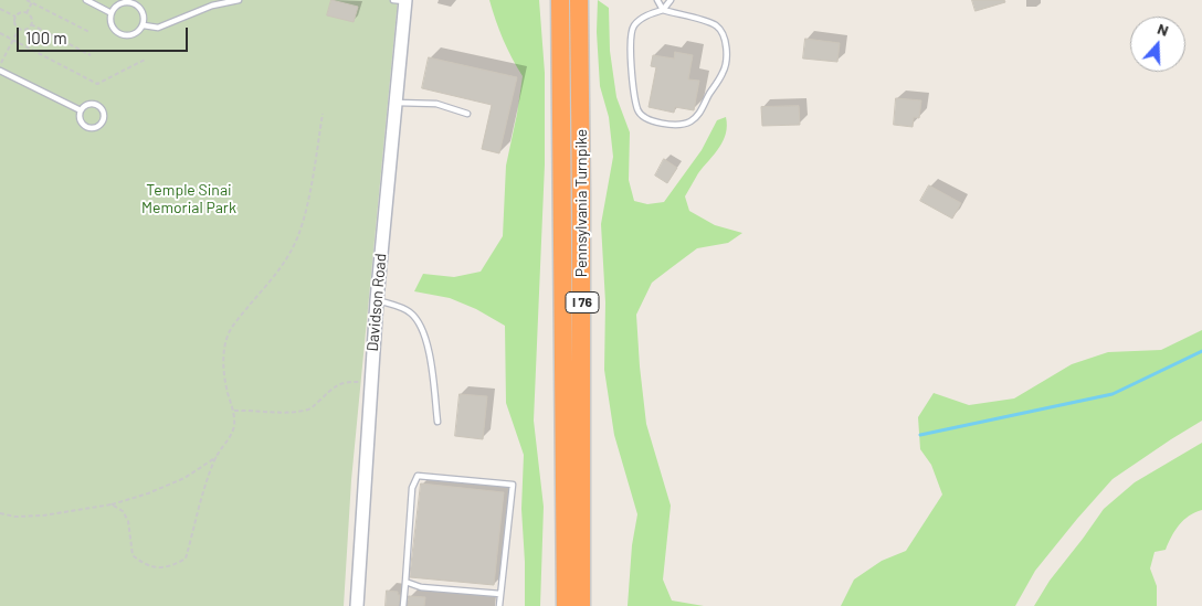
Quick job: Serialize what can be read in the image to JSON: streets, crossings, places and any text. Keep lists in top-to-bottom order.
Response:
{
  "streets": {
    "highway": ["Pennsylvania Turnpike", "I 76"],
    "street": ["Davidson Road"]
  },
  "parks": ["Temple Sinai Memorial Park"],
  "scale_bar": "100 m",
  "north": "top"
}
